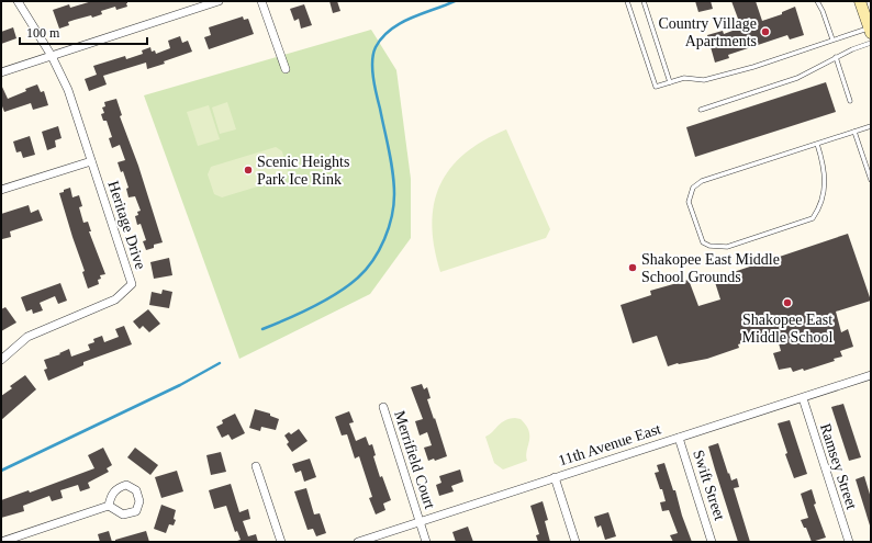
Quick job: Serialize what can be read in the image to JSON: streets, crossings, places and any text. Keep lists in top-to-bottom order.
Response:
{
  "streets": {
    "street": [
      "Heritage Drive",
      "11th Avenue East",
      "Merrifield Court",
      "Ramsey Street",
      "Swift Street"
    ]
  },
  "crossings": [
    ["11th Avenue East", "Merrifield Court"],
    ["11th Avenue East", "Ramsey Street"],
    ["11th Avenue East", "Swift Street"]
  ],
  "places": [
    "Country Village Apartments",
    "Scenic Heights Park Ice Rink",
    "Shakopee East Middle School Grounds",
    "Shakopee East Middle School"
  ],
  "scale_bar": "100 m"
}
